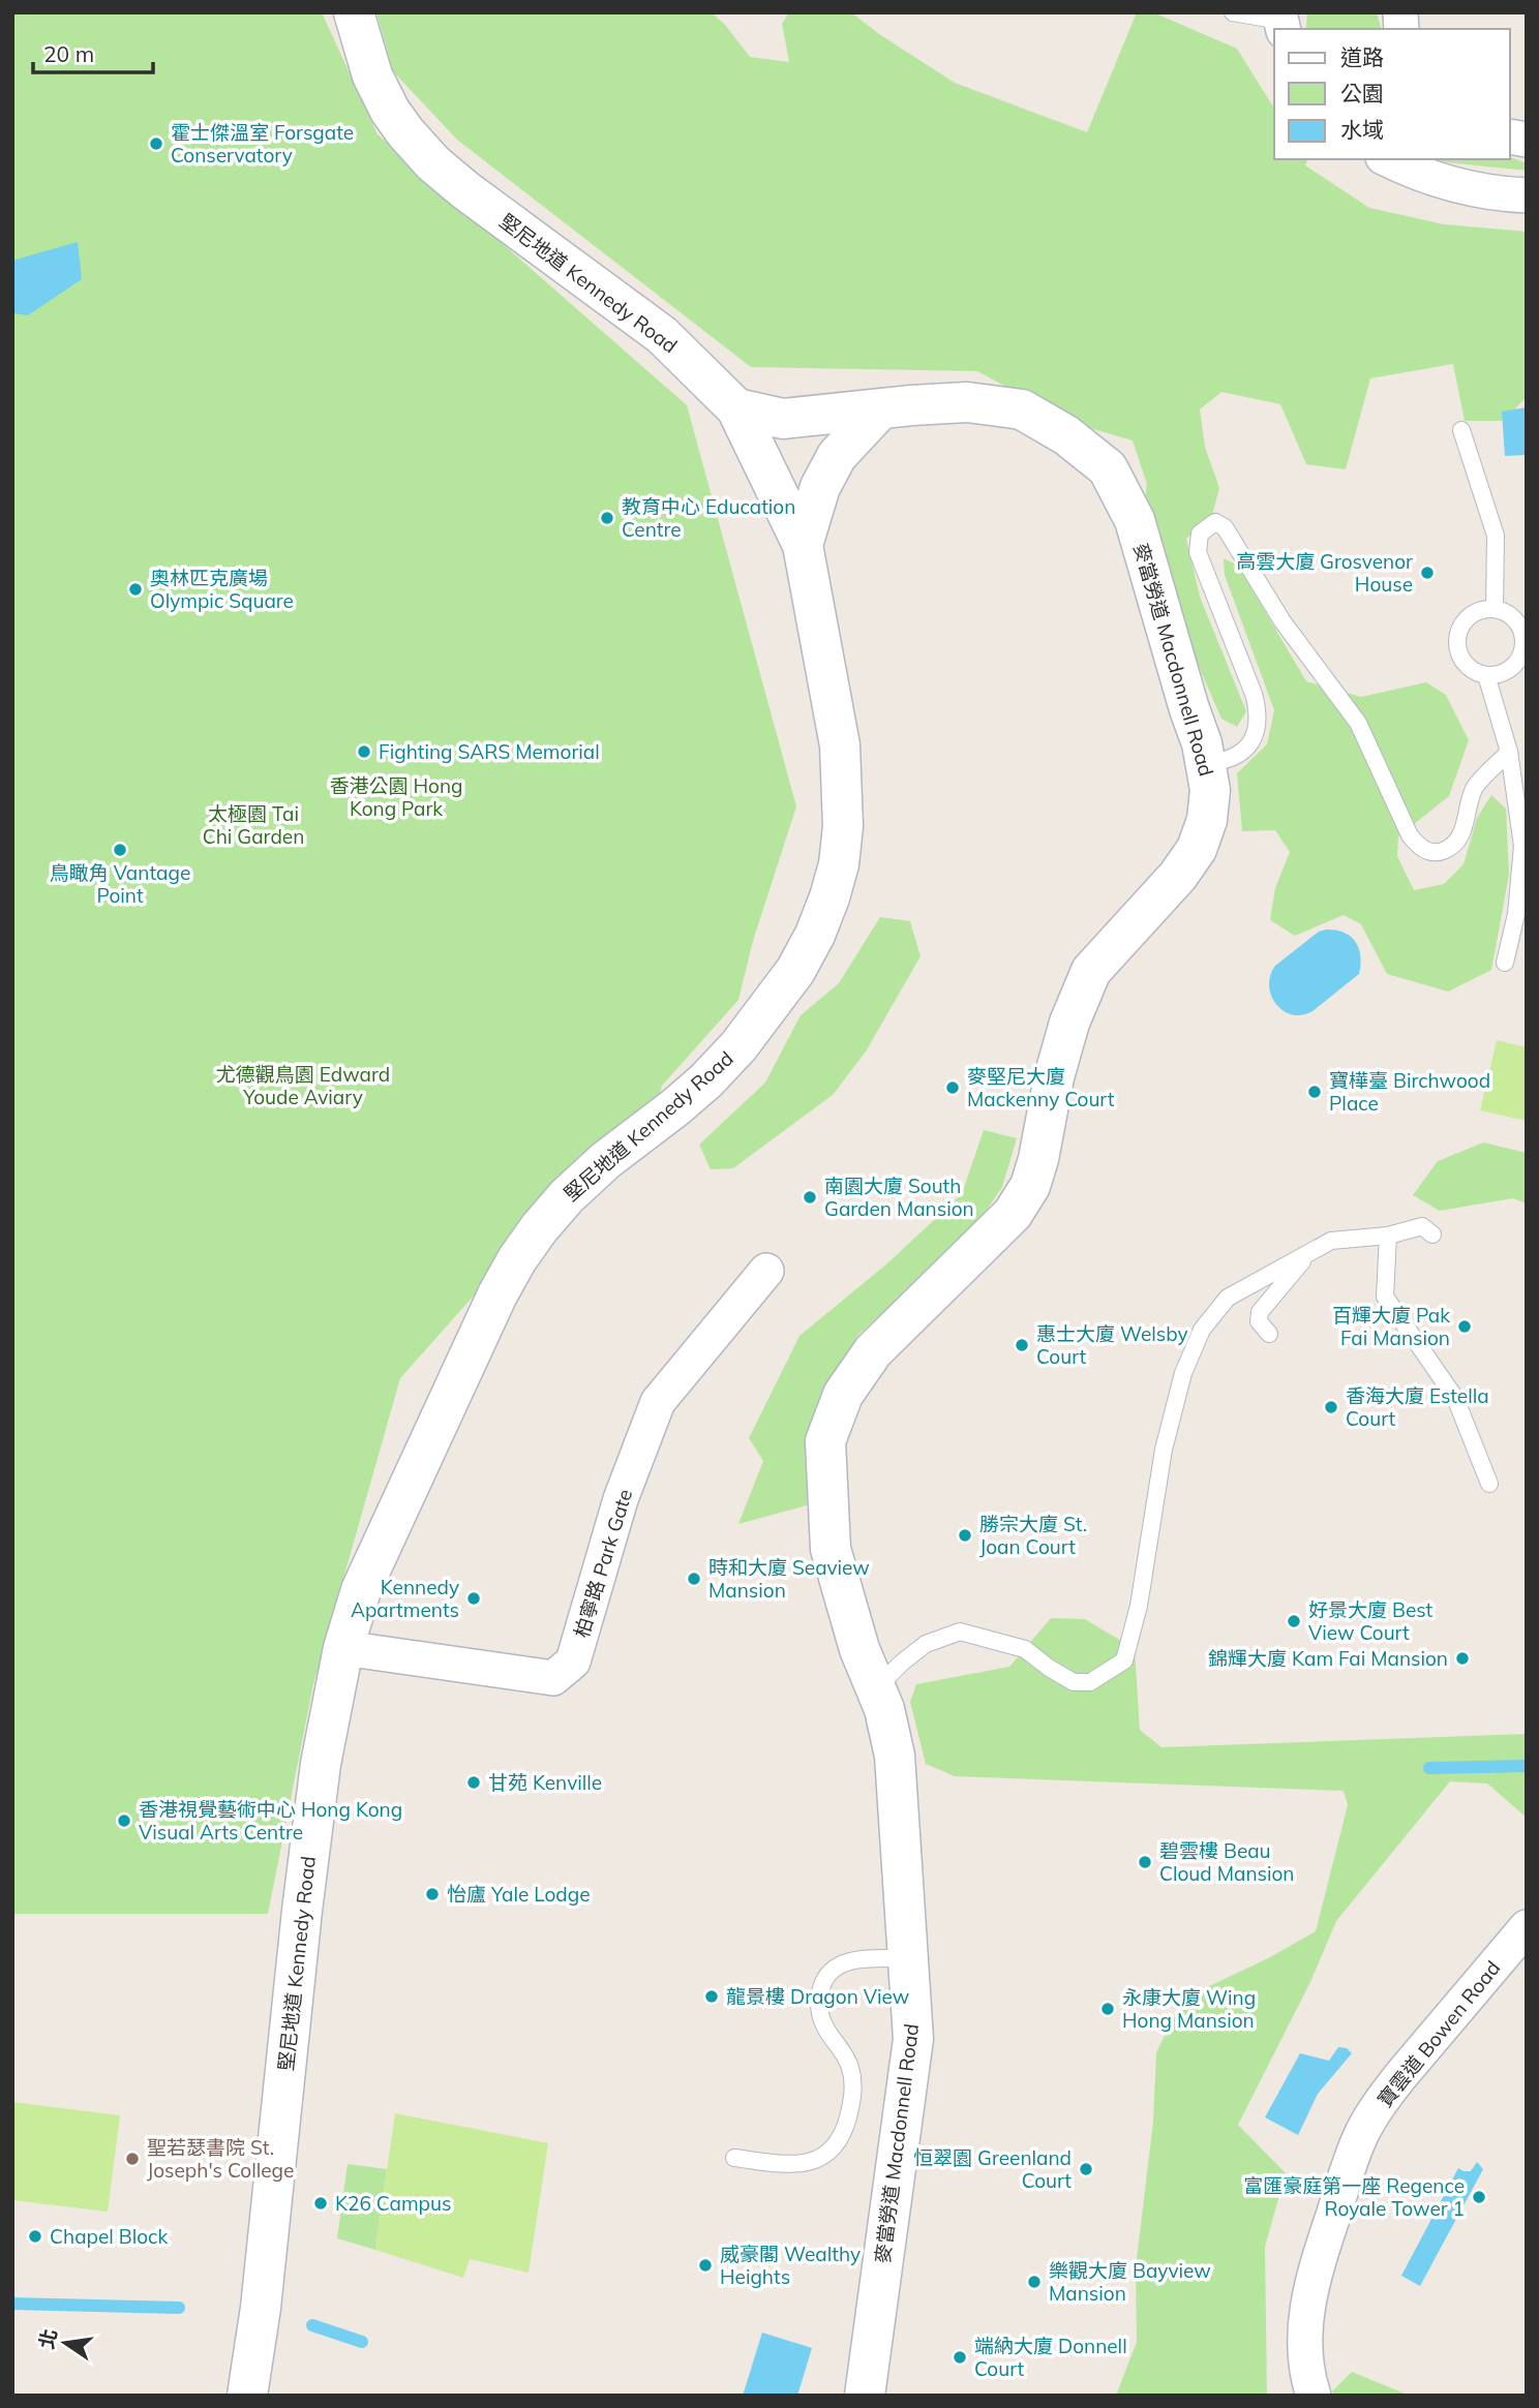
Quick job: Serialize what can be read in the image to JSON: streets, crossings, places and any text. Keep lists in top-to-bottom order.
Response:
{
  "streets": {
    "street": [
      "堅尼地道 Kennedy Road",
      "麥當勞道 Macdonnell Road",
      "柏寧路 Park Gate",
      "寶雲道 Bowen Road"
    ]
  },
  "crossings": [
    ["堅尼地道 Kennedy Road", "麥當勞道 Macdonnell Road"],
    ["堅尼地道 Kennedy Road", "柏寧路 Park Gate"]
  ],
  "parks": ["香港公園 Hong Kong Park", "太極園 Tai Chi Garden", "尤德觀鳥園 Edward Youde Aviary"],
  "places": [
    "霍士傑溫室 Forsgate Conservatory",
    "教育中心 Education Centre",
    "高雲大廈 Grosvenor House",
    "奧林匹克廣場 Olympic Square",
    "Fighting SARS Memorial",
    "鳥瞰角 Vantage Point",
    "麥堅尼大廈 Mackenny Court",
    "寶樺臺 Birchwood Place",
    "南園大廈 South Garden Mansion",
    "百輝大廈 Pak Fai Mansion",
    "惠士大廈 Welsby Court",
    "香海大廈 Estella Court",
    "勝宗大廈 St. Joan Court",
    "時和大廈 Seaview Mansion",
    "Kennedy Apartments",
    "好景大廈 Best View Court",
    "錦輝大廈 Kam Fai Mansion",
    "甘苑 Kenville",
    "香港視覺藝術中心 Hong Kong Visual Arts Centre",
    "碧雲樓 Beau Cloud Mansion",
    "怡廬 Yale Lodge",
    "龍景樓 Dragon View",
    "永康大廈 Wing Hong Mansion",
    "聖若瑟書院 St. Joseph's College",
    "恒翠園 Greenland Court",
    "富匯豪庭第一座 Regence Royale Tower 1",
    "K26 Campus",
    "Chapel Block",
    "威豪閣 Wealthy Heights",
    "樂觀大廈 Bayview Mansion",
    "端納大廈 Donnell Court"
  ],
  "legend": ["道路", "公園", "水域"],
  "scale_bar": "20 m",
  "north": "left"
}
